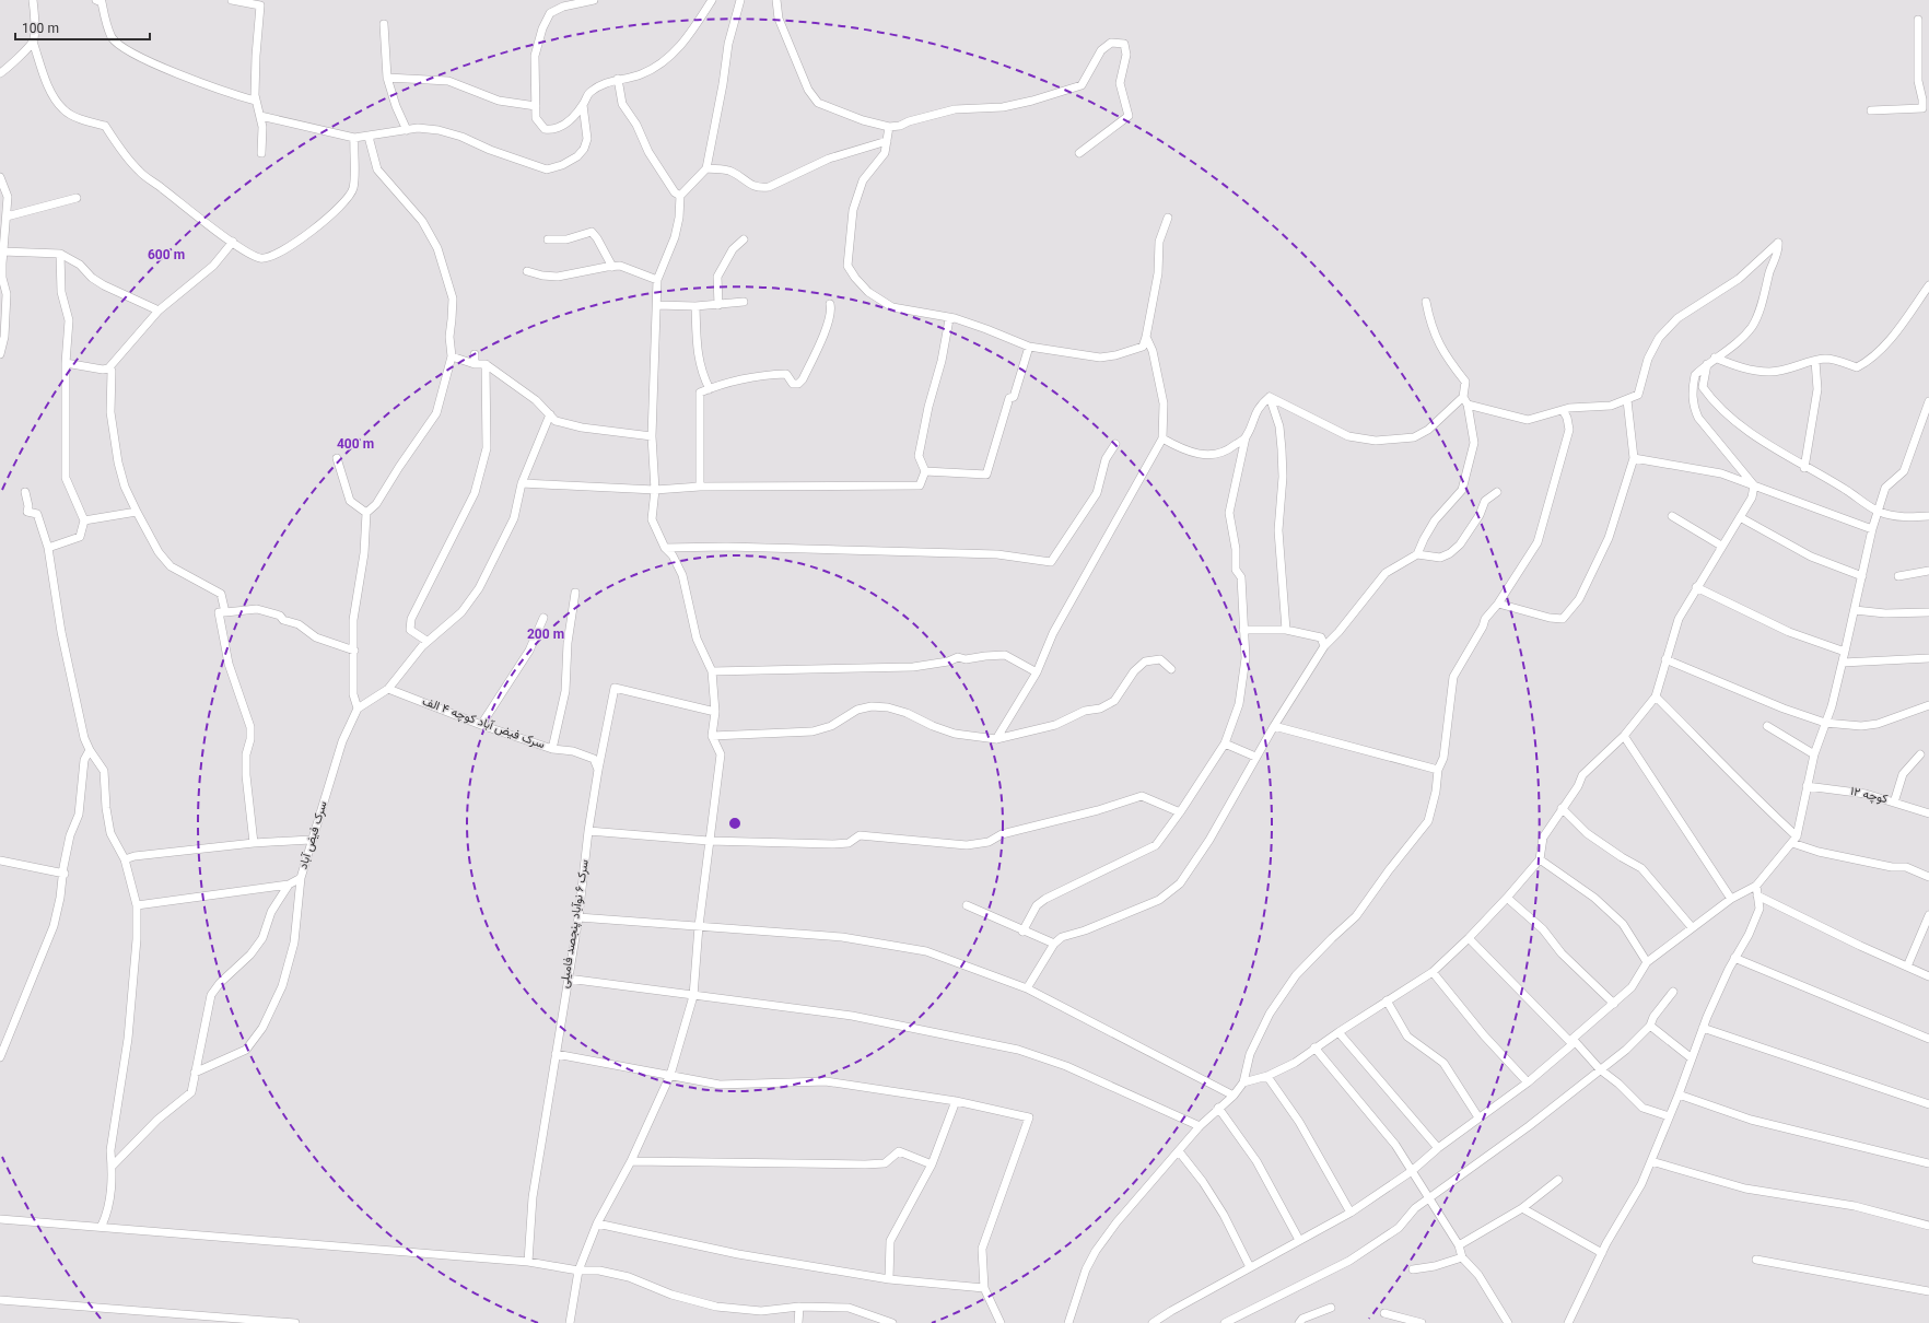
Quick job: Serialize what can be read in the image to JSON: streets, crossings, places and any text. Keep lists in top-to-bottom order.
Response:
{
  "streets": {
    "street": [
      "سرک فيض آباد کوچه ۴ الف",
      "کوچه ۱۲",
      "سرک فيض آباد",
      "سرک ۶ نوآباد پنجصد فامیلی"
    ]
  },
  "crossings": [
    ["سرک فيض آباد کوچه ۴ الف", "سرک ۶ نوآباد پنجصد فامیلی"]
  ],
  "scale_bar": "100 m",
  "rings": ["600 m", "400 m", "200 m"]
}
